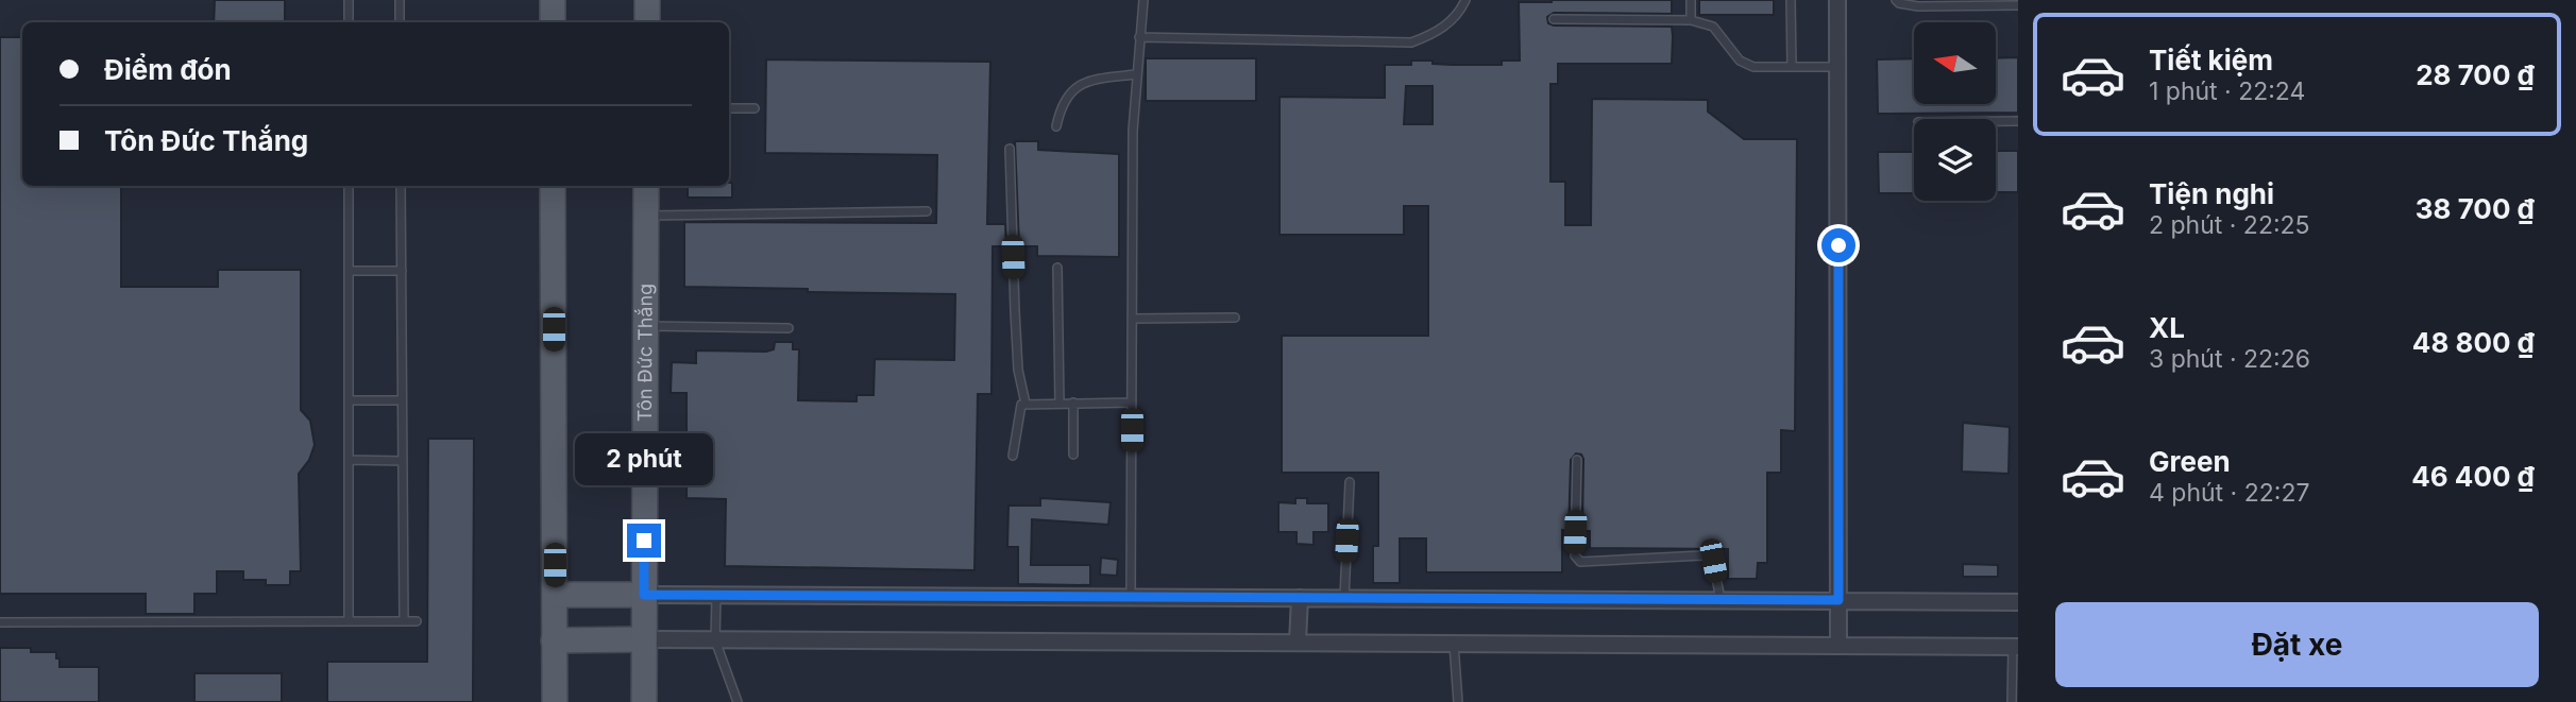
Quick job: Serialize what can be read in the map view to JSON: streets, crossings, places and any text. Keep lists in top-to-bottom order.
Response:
{
  "streets": {
    "main road": ["Tôn Đức Thắng"]
  },
  "north": "left",
  "page": {
    "list": [
      {
        "name": "Tiết kiệm",
        "note": "1 phút · 22:24",
        "value": "28 700 ₫"
      },
      {
        "name": "Tiện nghi",
        "note": "2 phút · 22:25",
        "value": "38 700 ₫"
      },
      {
        "name": "XL",
        "note": "3 phút · 22:26",
        "value": "48 800 ₫"
      },
      {
        "name": "Green",
        "note": "4 phút · 22:27",
        "value": "46 400 ₫"
      }
    ],
    "banner": ["Điểm đón", "Tôn Đức Thắng"],
    "bubble": "2 phút",
    "buttons": "Đặt xe"
  }
}
